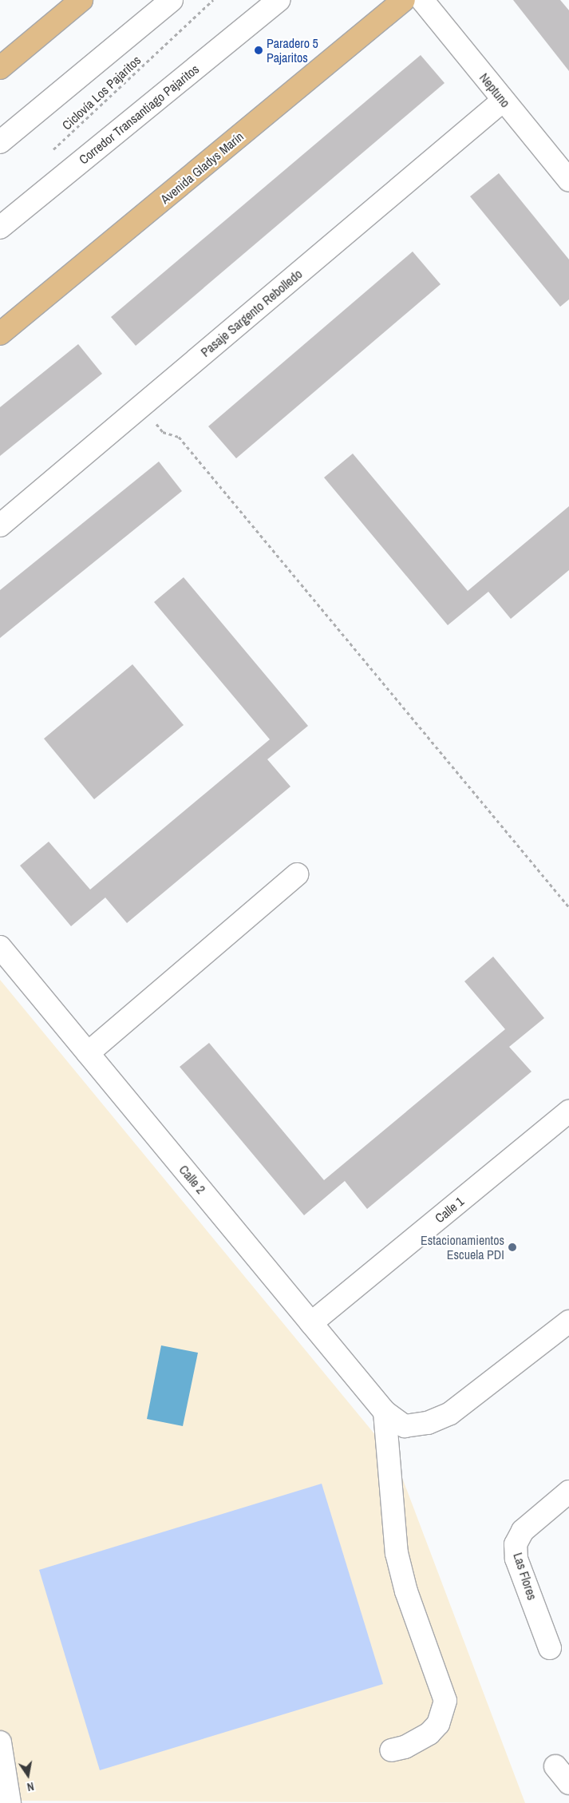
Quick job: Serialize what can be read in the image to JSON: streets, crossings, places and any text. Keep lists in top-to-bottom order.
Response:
{
  "streets": {
    "main road": ["Avenida Gladys Marín"],
    "street": [
      "Neptuno",
      "Corredor Transantiago Pajaritos",
      "Pasaje Sargento Rebolledo",
      "Calle 2",
      "Calle 1",
      "Las Flores"
    ],
    "path": ["Ciclovía Los Pajaritos"]
  },
  "crossings": [
    ["Neptuno", "Pasaje Sargento Rebolledo"],
    ["Calle 2", "Calle 1"]
  ],
  "places": ["Paradero 5 Pajaritos", "Estacionamientos Escuela PDI"],
  "north": "bottom"
}
